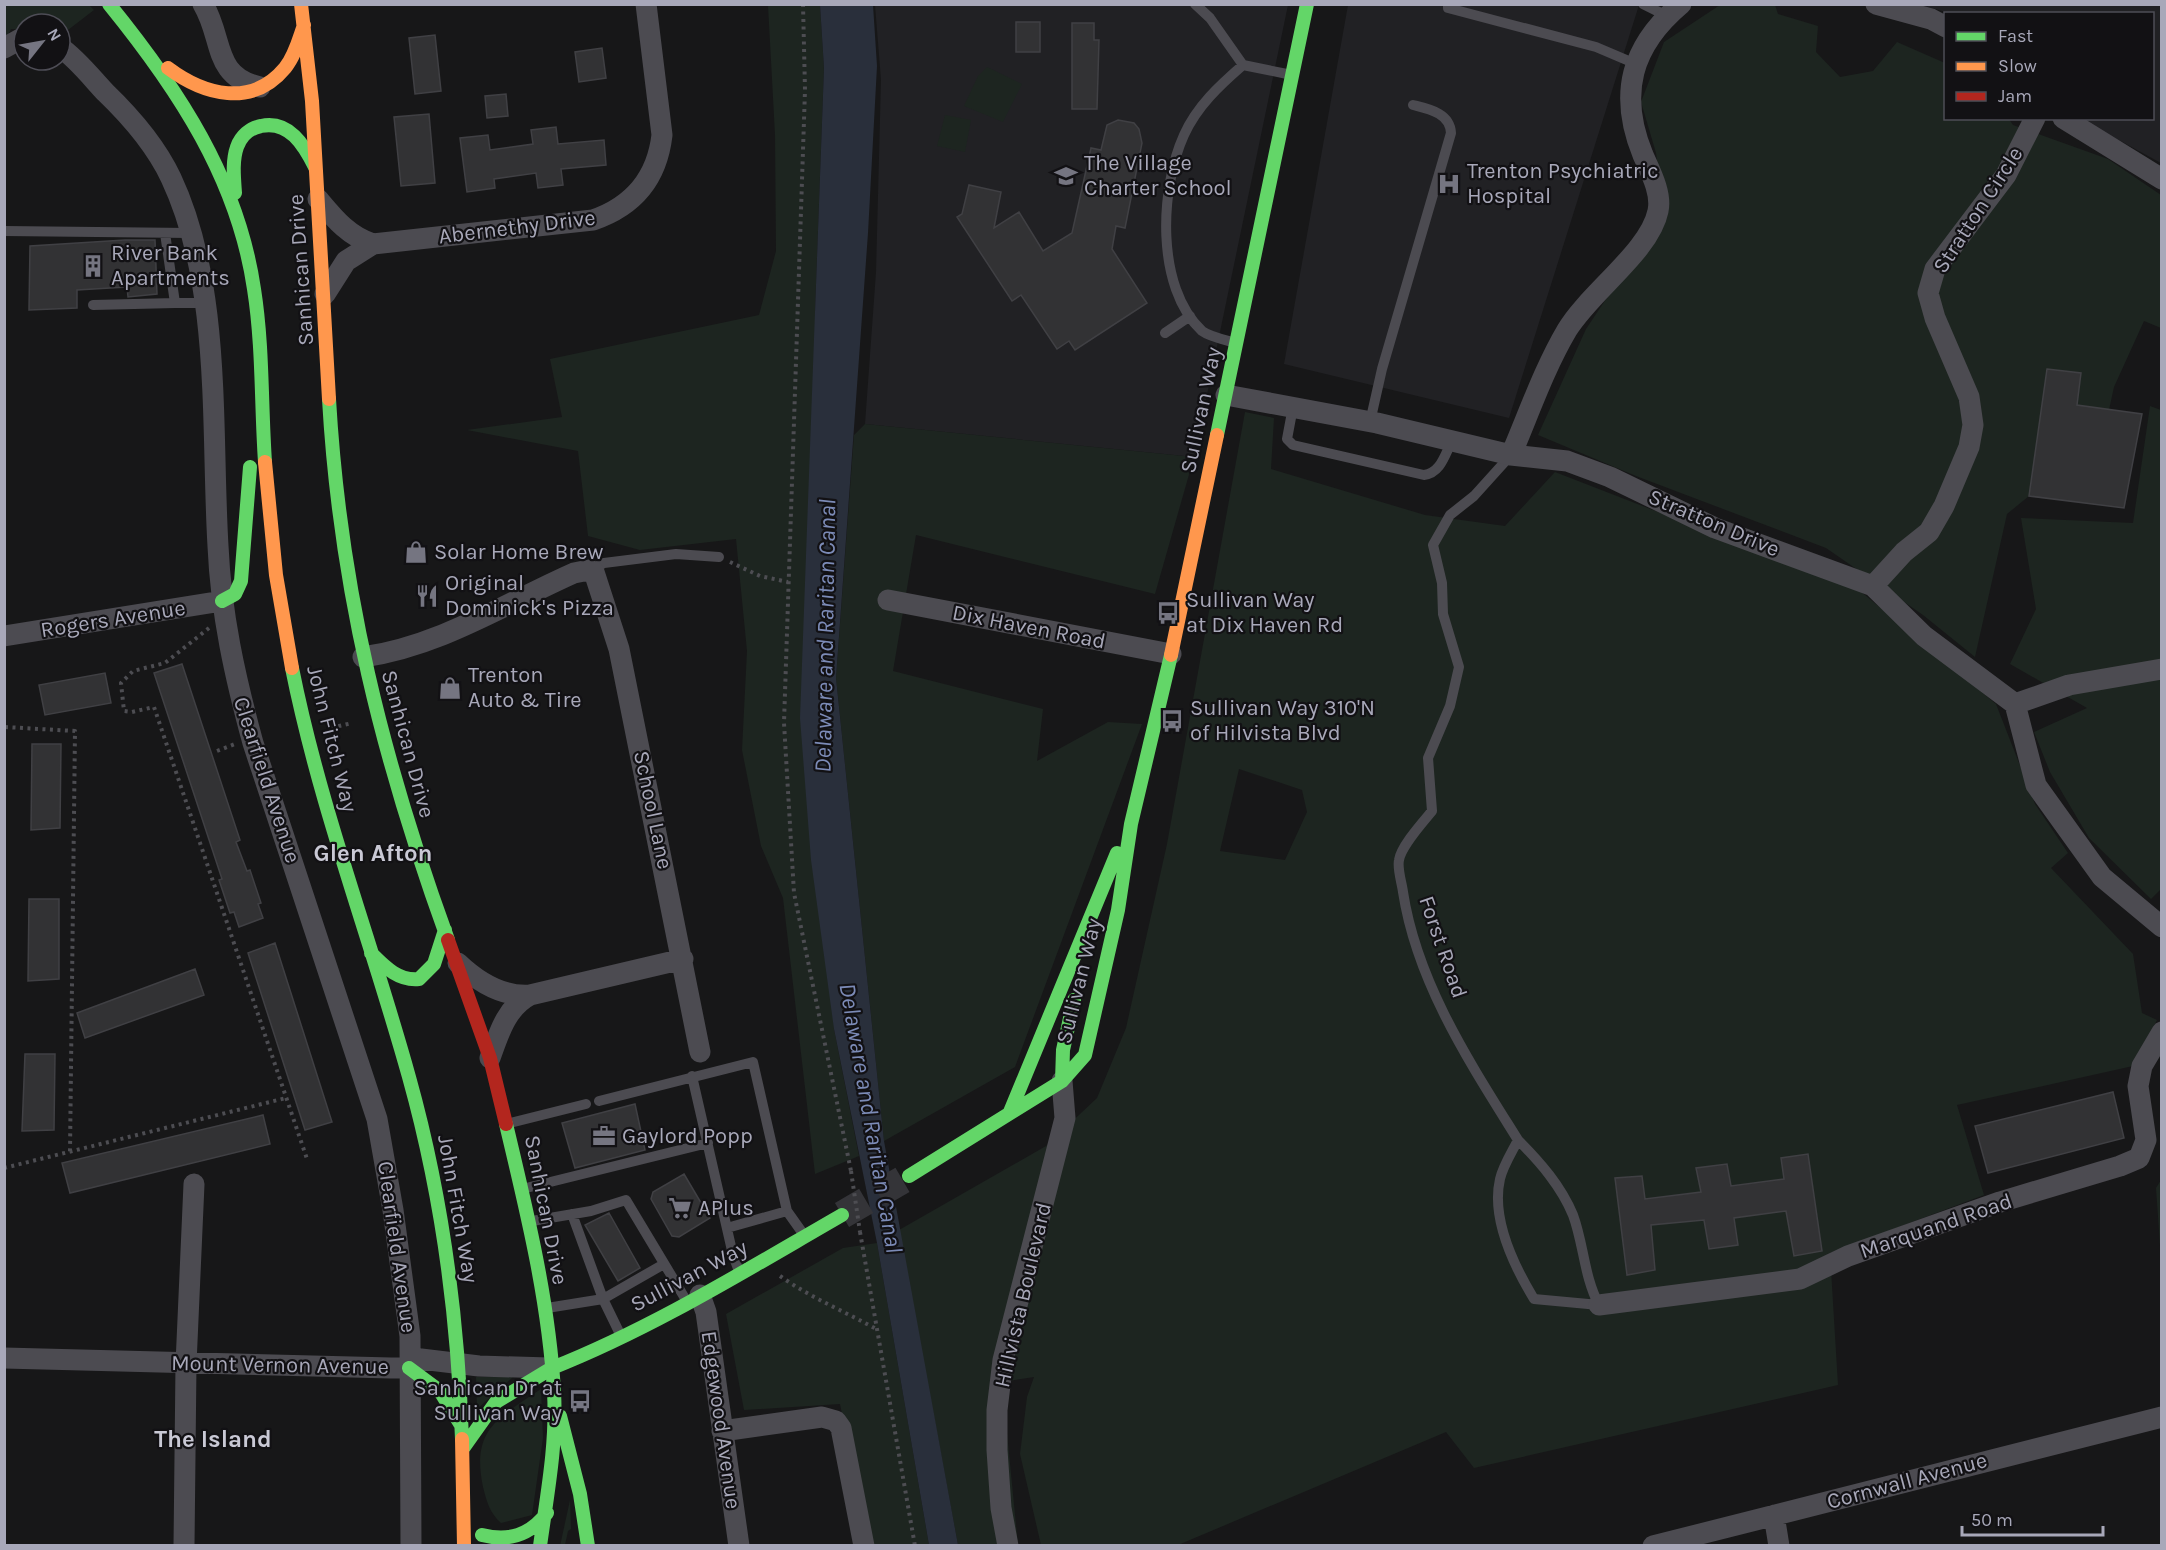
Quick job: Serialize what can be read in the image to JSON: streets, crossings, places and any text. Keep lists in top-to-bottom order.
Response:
{
  "streets": {
    "main road": ["Sanhican Drive", "Sullivan Way", "John Fitch Way"],
    "street": [
      "Stratton Circle",
      "Abernethy Drive",
      "Stratton Drive",
      "Rogers Avenue",
      "Dix Haven Road",
      "Clearfield Avenue",
      "School Lane",
      "Marquand Road",
      "Hillvista Boulevard",
      "Mount Vernon Avenue",
      "Edgewood Avenue",
      "Cornwall Avenue"
    ],
    "lane": ["Forst Road"]
  },
  "crossings": [
    ["Stratton Circle", "Stratton Drive"],
    ["Abernethy Drive", "Sanhican Drive"],
    ["Sanhican Drive", "Sullivan Way"],
    ["Sanhican Drive", "Mount Vernon Avenue"],
    ["Sullivan Way", "Stratton Drive"],
    ["Sullivan Way", "Dix Haven Road"],
    ["Sullivan Way", "John Fitch Way"],
    ["Sullivan Way", "Hillvista Boulevard"],
    ["Sullivan Way", "Mount Vernon Avenue"],
    ["Sullivan Way", "Edgewood Avenue"],
    ["Stratton Drive", "Forst Road"],
    ["Rogers Avenue", "Clearfield Avenue"],
    ["John Fitch Way", "Mount Vernon Avenue"],
    ["Clearfield Avenue", "Mount Vernon Avenue"],
    ["Forst Road", "Marquand Road"]
  ],
  "districts": ["Glen Afton", "The Island"],
  "water": ["Delaware and Raritan Canal"],
  "places": {
    "school or university": ["The Village Charter School"],
    "hospital": ["Trenton Psychiatric Hospital"],
    "building": ["River Bank Apartments"],
    "shop": ["Solar Home Brew", "Trenton Auto & Tire"],
    "restaurant": ["Original Dominick's Pizza"],
    "bus stop": ["Sullivan Way at Dix Haven Rd", "Sullivan Way 310'N of Hilvista Blvd", "Sanhican Dr at Sullivan Way"],
    "office": ["Gaylord Popp"],
    "supermarket": ["APlus"]
  },
  "legend": ["Fast", "Slow", "Jam"],
  "scale_bar": "50 m",
  "north": "top right"
}
